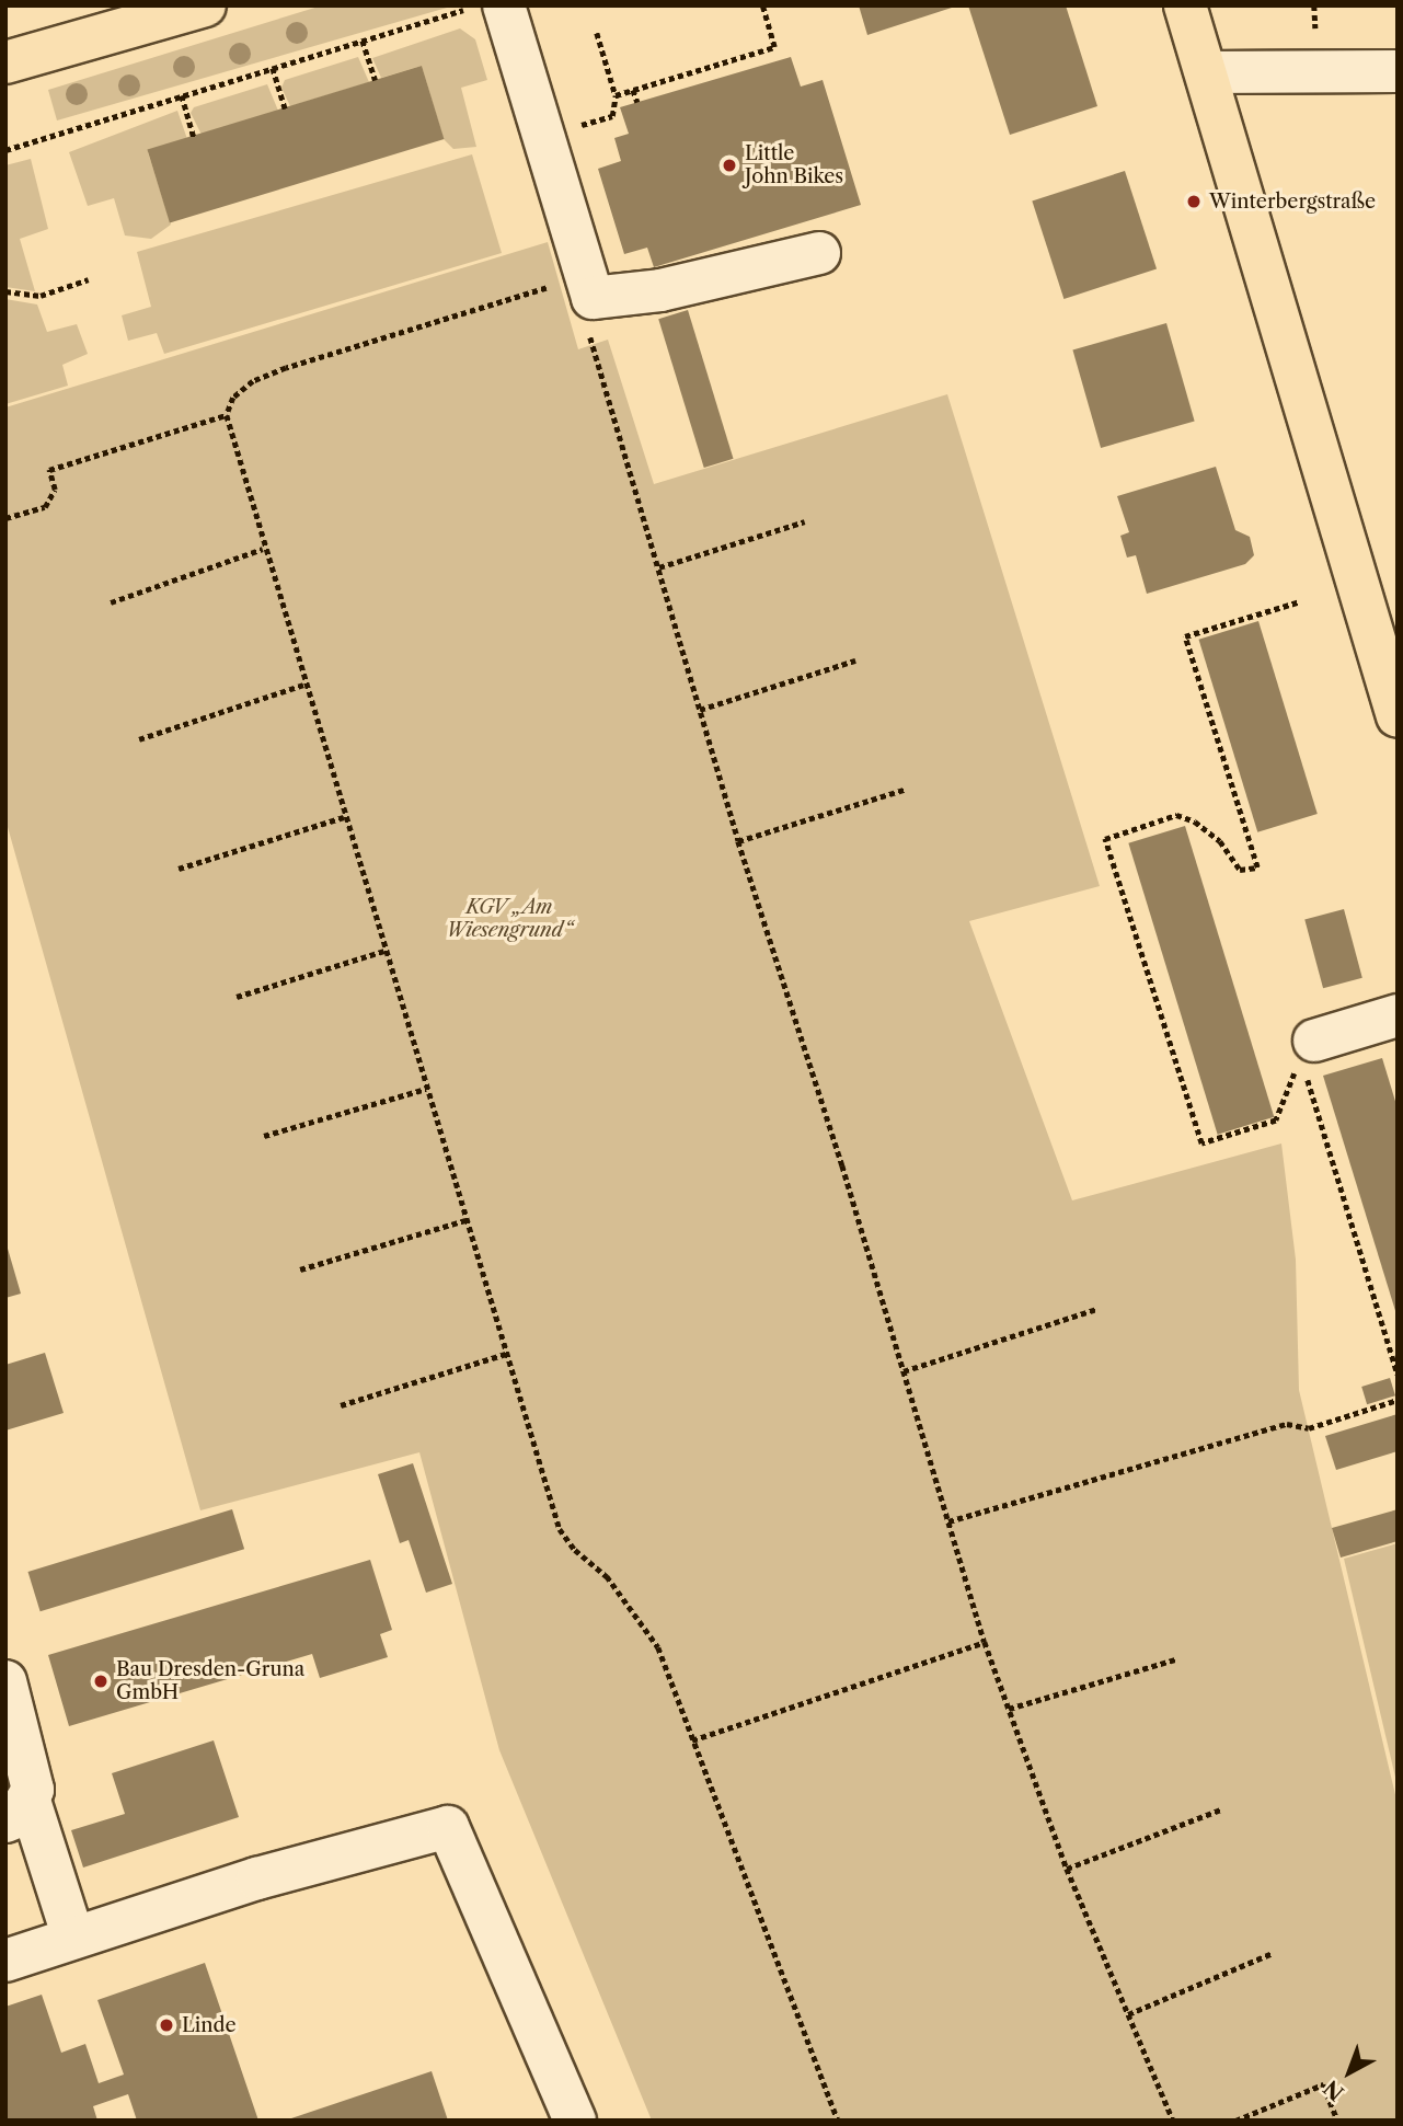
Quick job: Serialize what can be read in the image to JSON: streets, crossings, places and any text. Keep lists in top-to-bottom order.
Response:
{
  "parks": ["KGV „Am Wiesengrund“"],
  "places": [
    "Little John Bikes",
    "Winterbergstraße",
    "Bau Dresden-Gruna GmbH",
    "Linde"
  ],
  "north": "bottom left"
}
